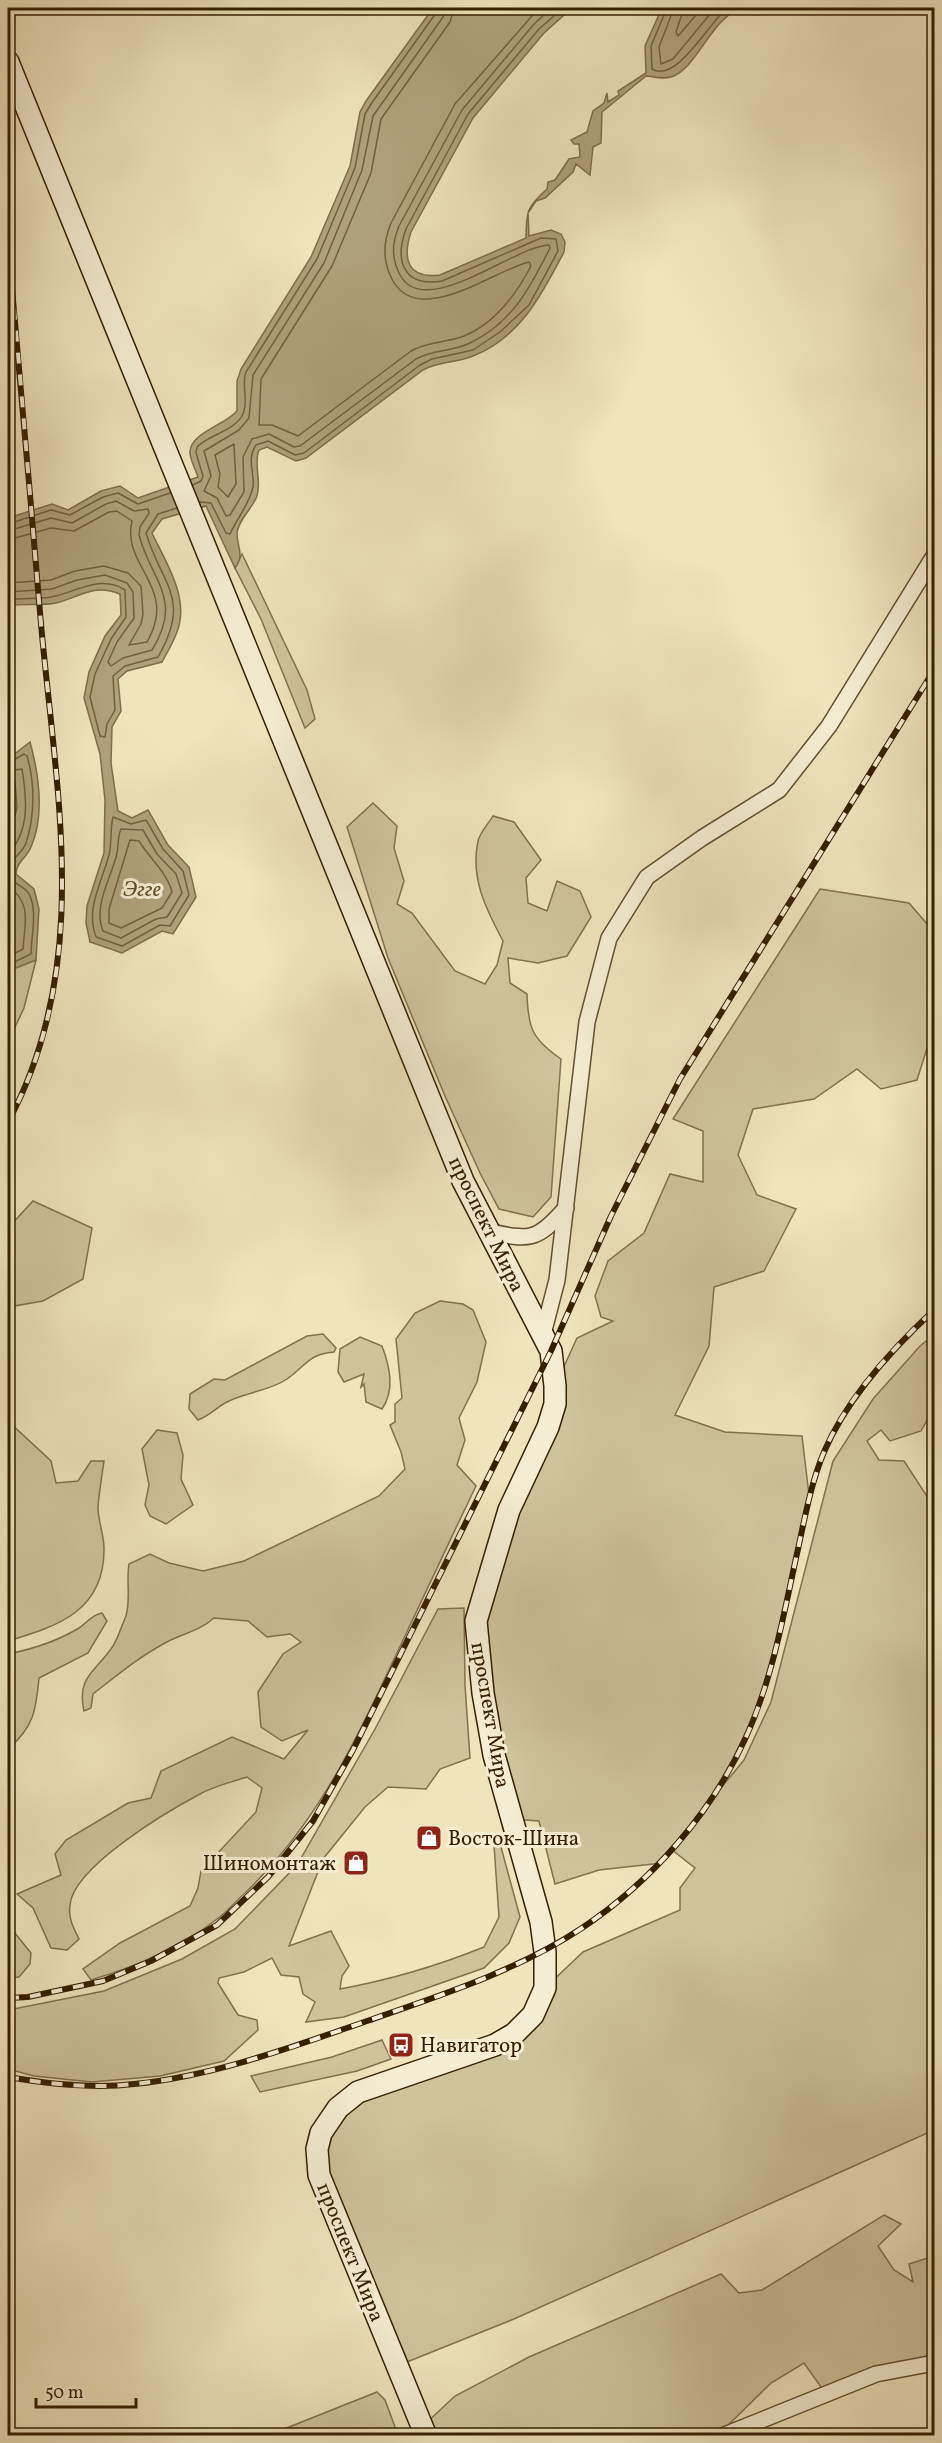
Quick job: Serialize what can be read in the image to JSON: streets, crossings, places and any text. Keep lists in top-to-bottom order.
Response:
{
  "streets": {
    "main road": ["проспект Мира"]
  },
  "water": ["Эгге"],
  "places": {
    "shop": ["Восток-Шина", "Шиномонтаж"],
    "bus stop": ["Навигатор"]
  },
  "scale_bar": "50 m"
}
